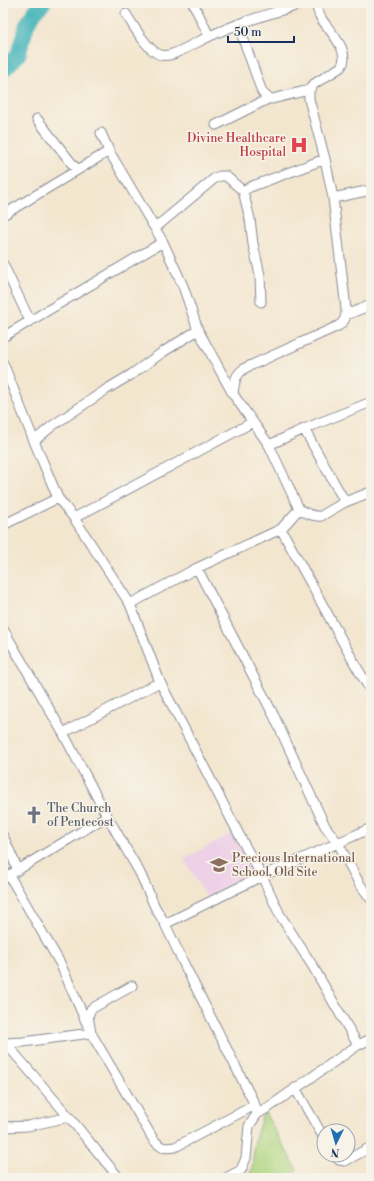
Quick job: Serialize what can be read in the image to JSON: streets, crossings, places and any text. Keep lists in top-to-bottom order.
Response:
{
  "places": {
    "hospital": ["Divine Healthcare Hospital"],
    "church": ["The Church of Pentecost"],
    "school or university": ["Precious International School, Old Site"]
  },
  "scale_bar": "50 m",
  "north": "bottom"
}
